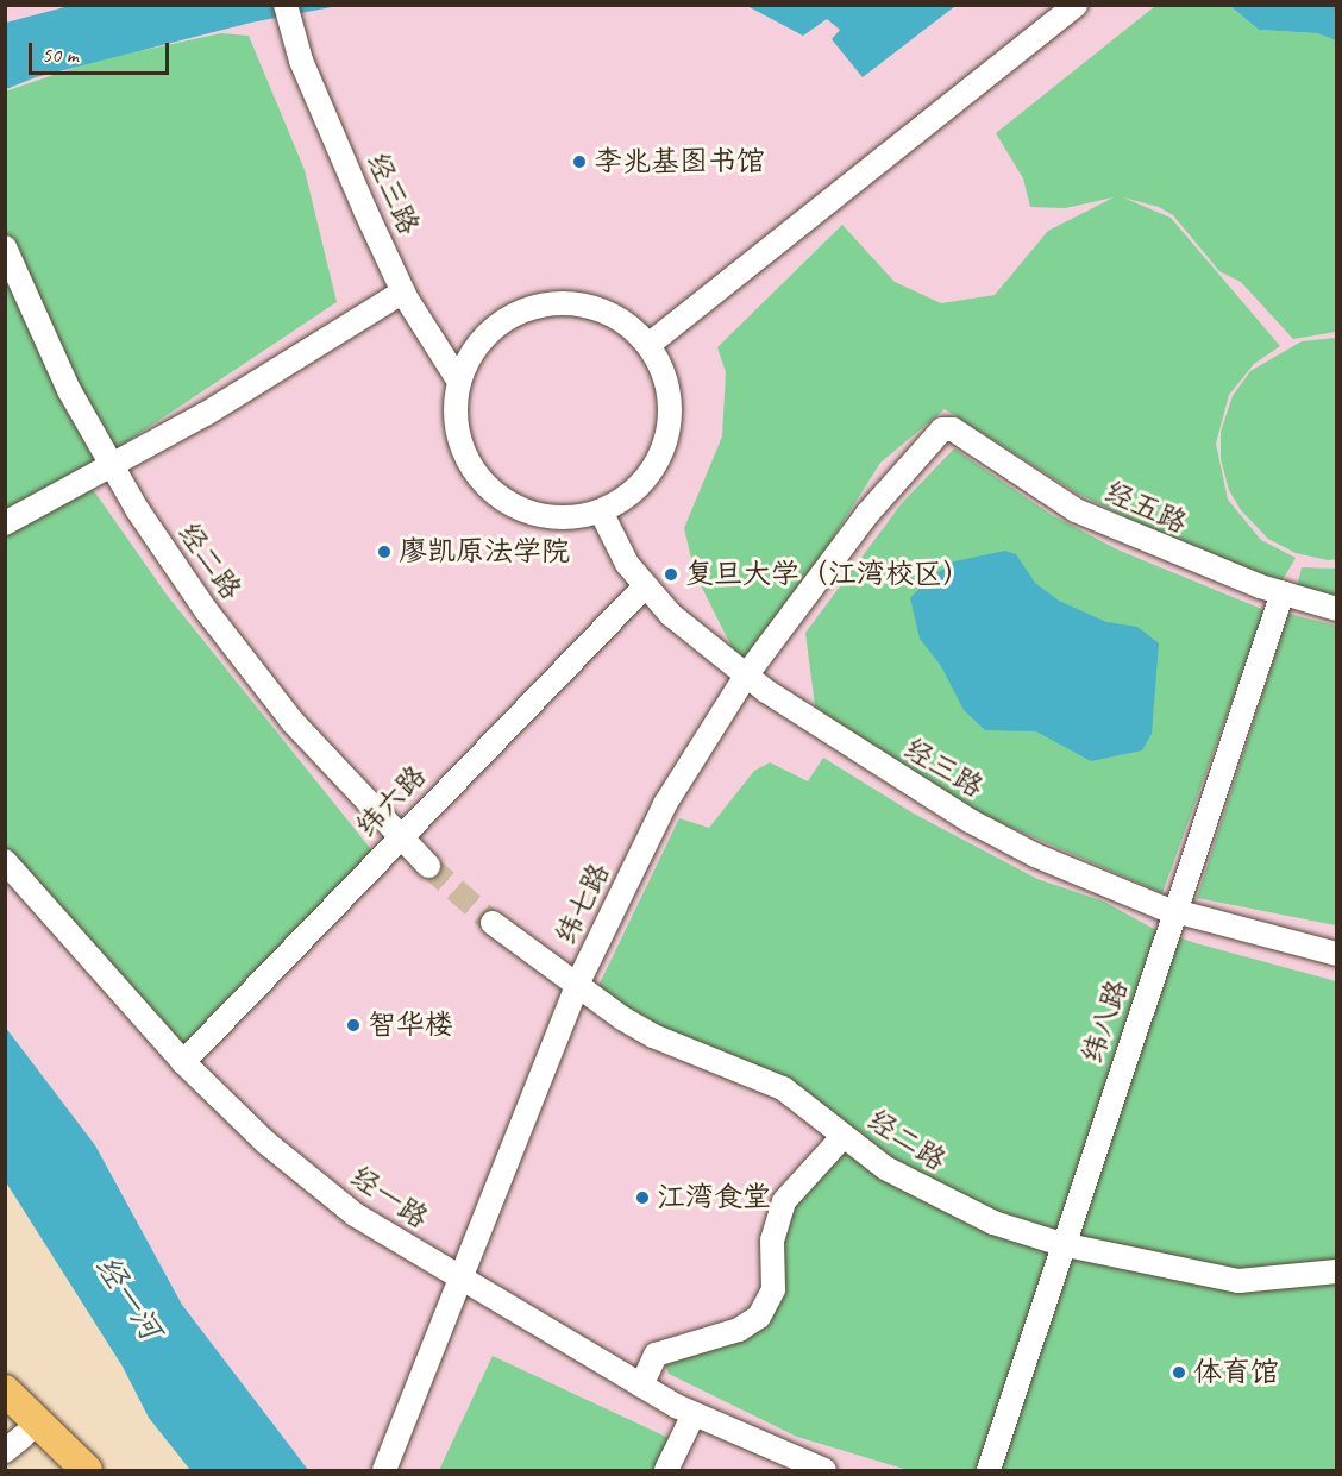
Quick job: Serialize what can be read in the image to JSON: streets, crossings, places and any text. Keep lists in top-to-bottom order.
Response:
{
  "streets": {
    "lane": [
      "经三路",
      "经五路",
      "经二路",
      "纬六路",
      "纬七路",
      "纬八路",
      "经一路"
    ]
  },
  "crossings": [
    ["经三路", "纬六路"],
    ["经三路", "纬七路"],
    ["经三路", "纬八路"],
    ["经五路", "纬七路"],
    ["经五路", "纬八路"],
    ["经二路", "纬六路"],
    ["经二路", "纬七路"],
    ["经二路", "纬八路"],
    ["纬六路", "经一路"],
    ["纬七路", "经一路"]
  ],
  "water": ["经一河"],
  "places": [
    "李兆基图书馆",
    "廖凯原法学院",
    "复旦大学（江湾校区）",
    "智华楼",
    "江湾食堂",
    "体育馆"
  ],
  "scale_bar": "50 m"
}
